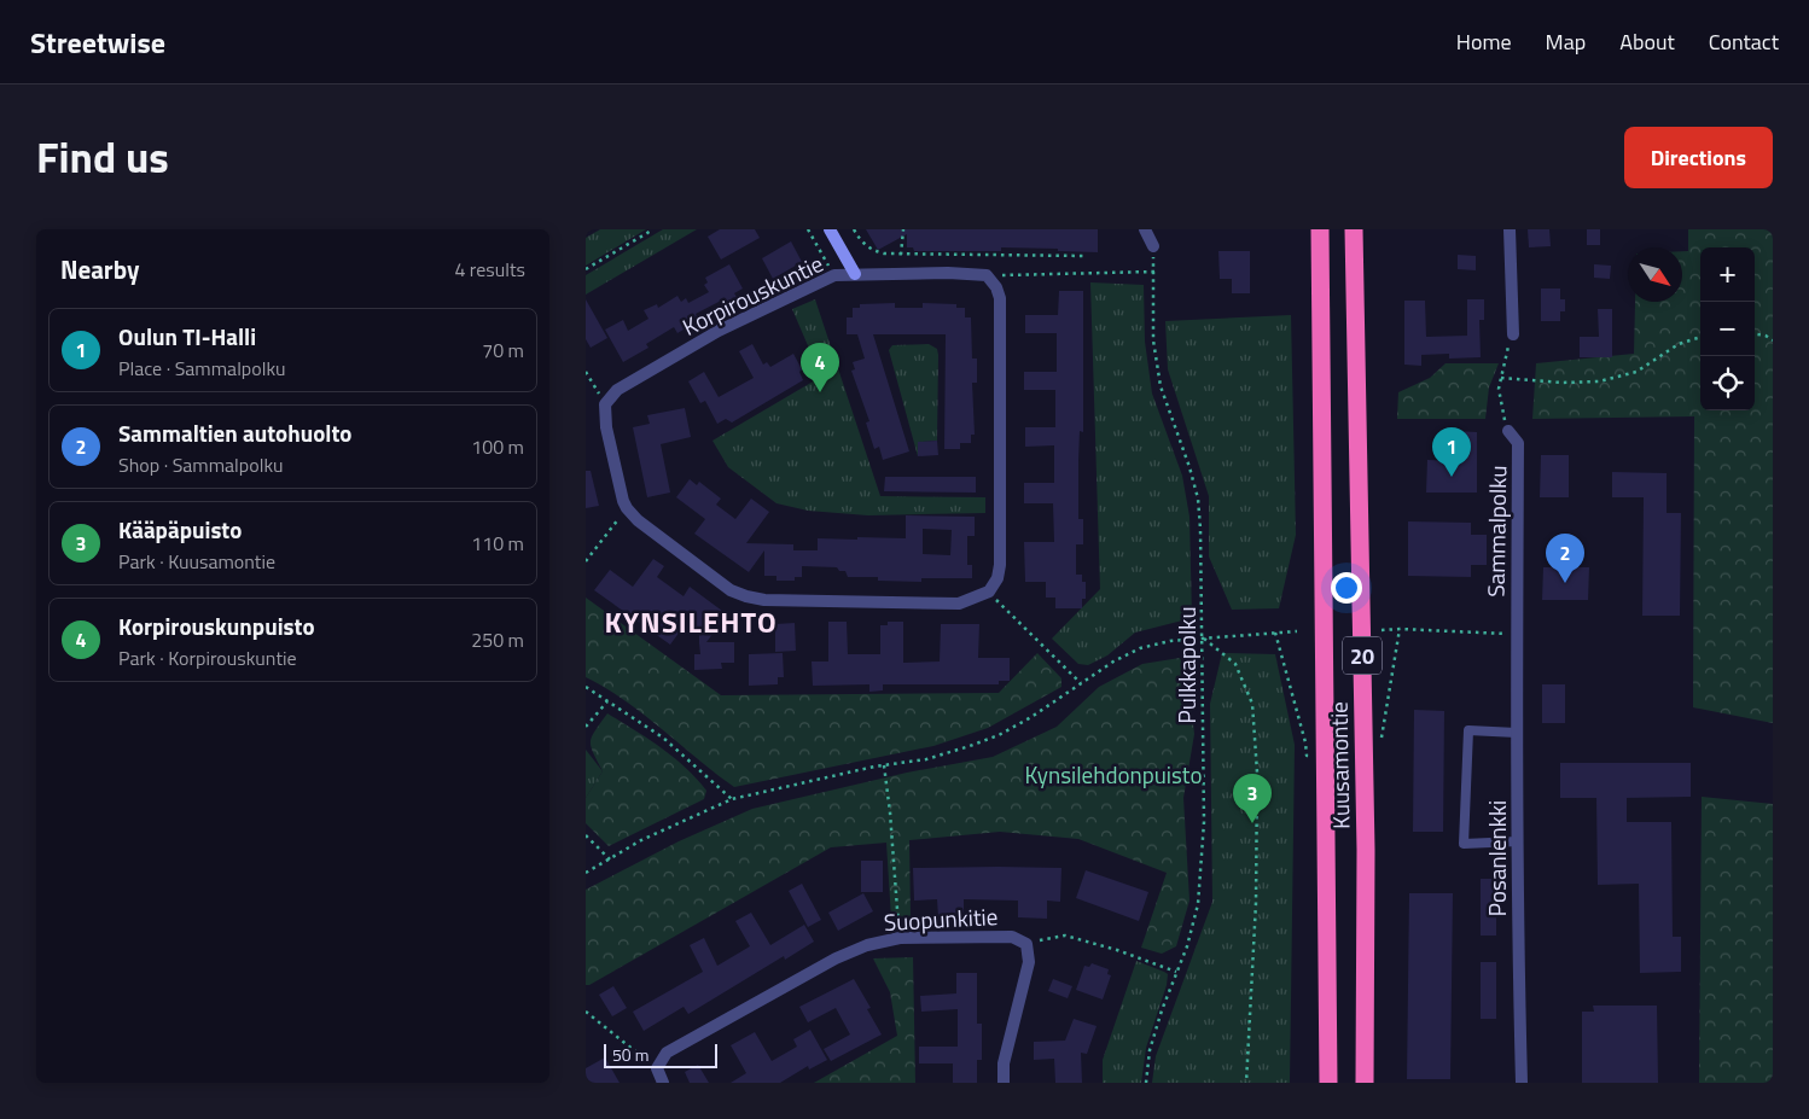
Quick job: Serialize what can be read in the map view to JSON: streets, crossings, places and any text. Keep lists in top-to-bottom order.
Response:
{
  "streets": {
    "highway": ["20", "Kuusamontie"],
    "street": [
      "Korpirouskuntie",
      "Sammalpolku",
      "Posanlenkki",
      "Suopunkitie"
    ],
    "path": ["Pulkkapolku"]
  },
  "crossings": [
    ["Sammalpolku", "Posanlenkki"]
  ],
  "districts": ["KYNSILEHTO"],
  "parks": ["Kynsilehdonpuisto"],
  "scale_bar": "50 m",
  "north": "bottom right",
  "page": {
    "header": "Streetwise",
    "nav": [
      "Home",
      "Map",
      "About",
      "Contact"
    ],
    "title": "Find us",
    "buttons": "Directions",
    "heading": ["Nearby", "4 results"],
    "map_buttons": ["+", "−"],
    "list": [
      {
        "mark": "1",
        "name": "Oulun TI-Halli",
        "note": "Place · Sammalpolku",
        "value": "70 m"
      },
      {
        "mark": "2",
        "name": "Sammaltien autohuolto",
        "note": "Shop · Sammalpolku",
        "value": "100 m"
      },
      {
        "mark": "3",
        "name": "Kääpäpuisto",
        "note": "Park · Kuusamontie",
        "value": "110 m"
      },
      {
        "mark": "4",
        "name": "Korpirouskunpuisto",
        "note": "Park · Korpirouskuntie",
        "value": "250 m"
      }
    ],
    "pins": [
      "4",
      "1",
      "2",
      "3"
    ],
    "scale": "50 m"
  }
}
